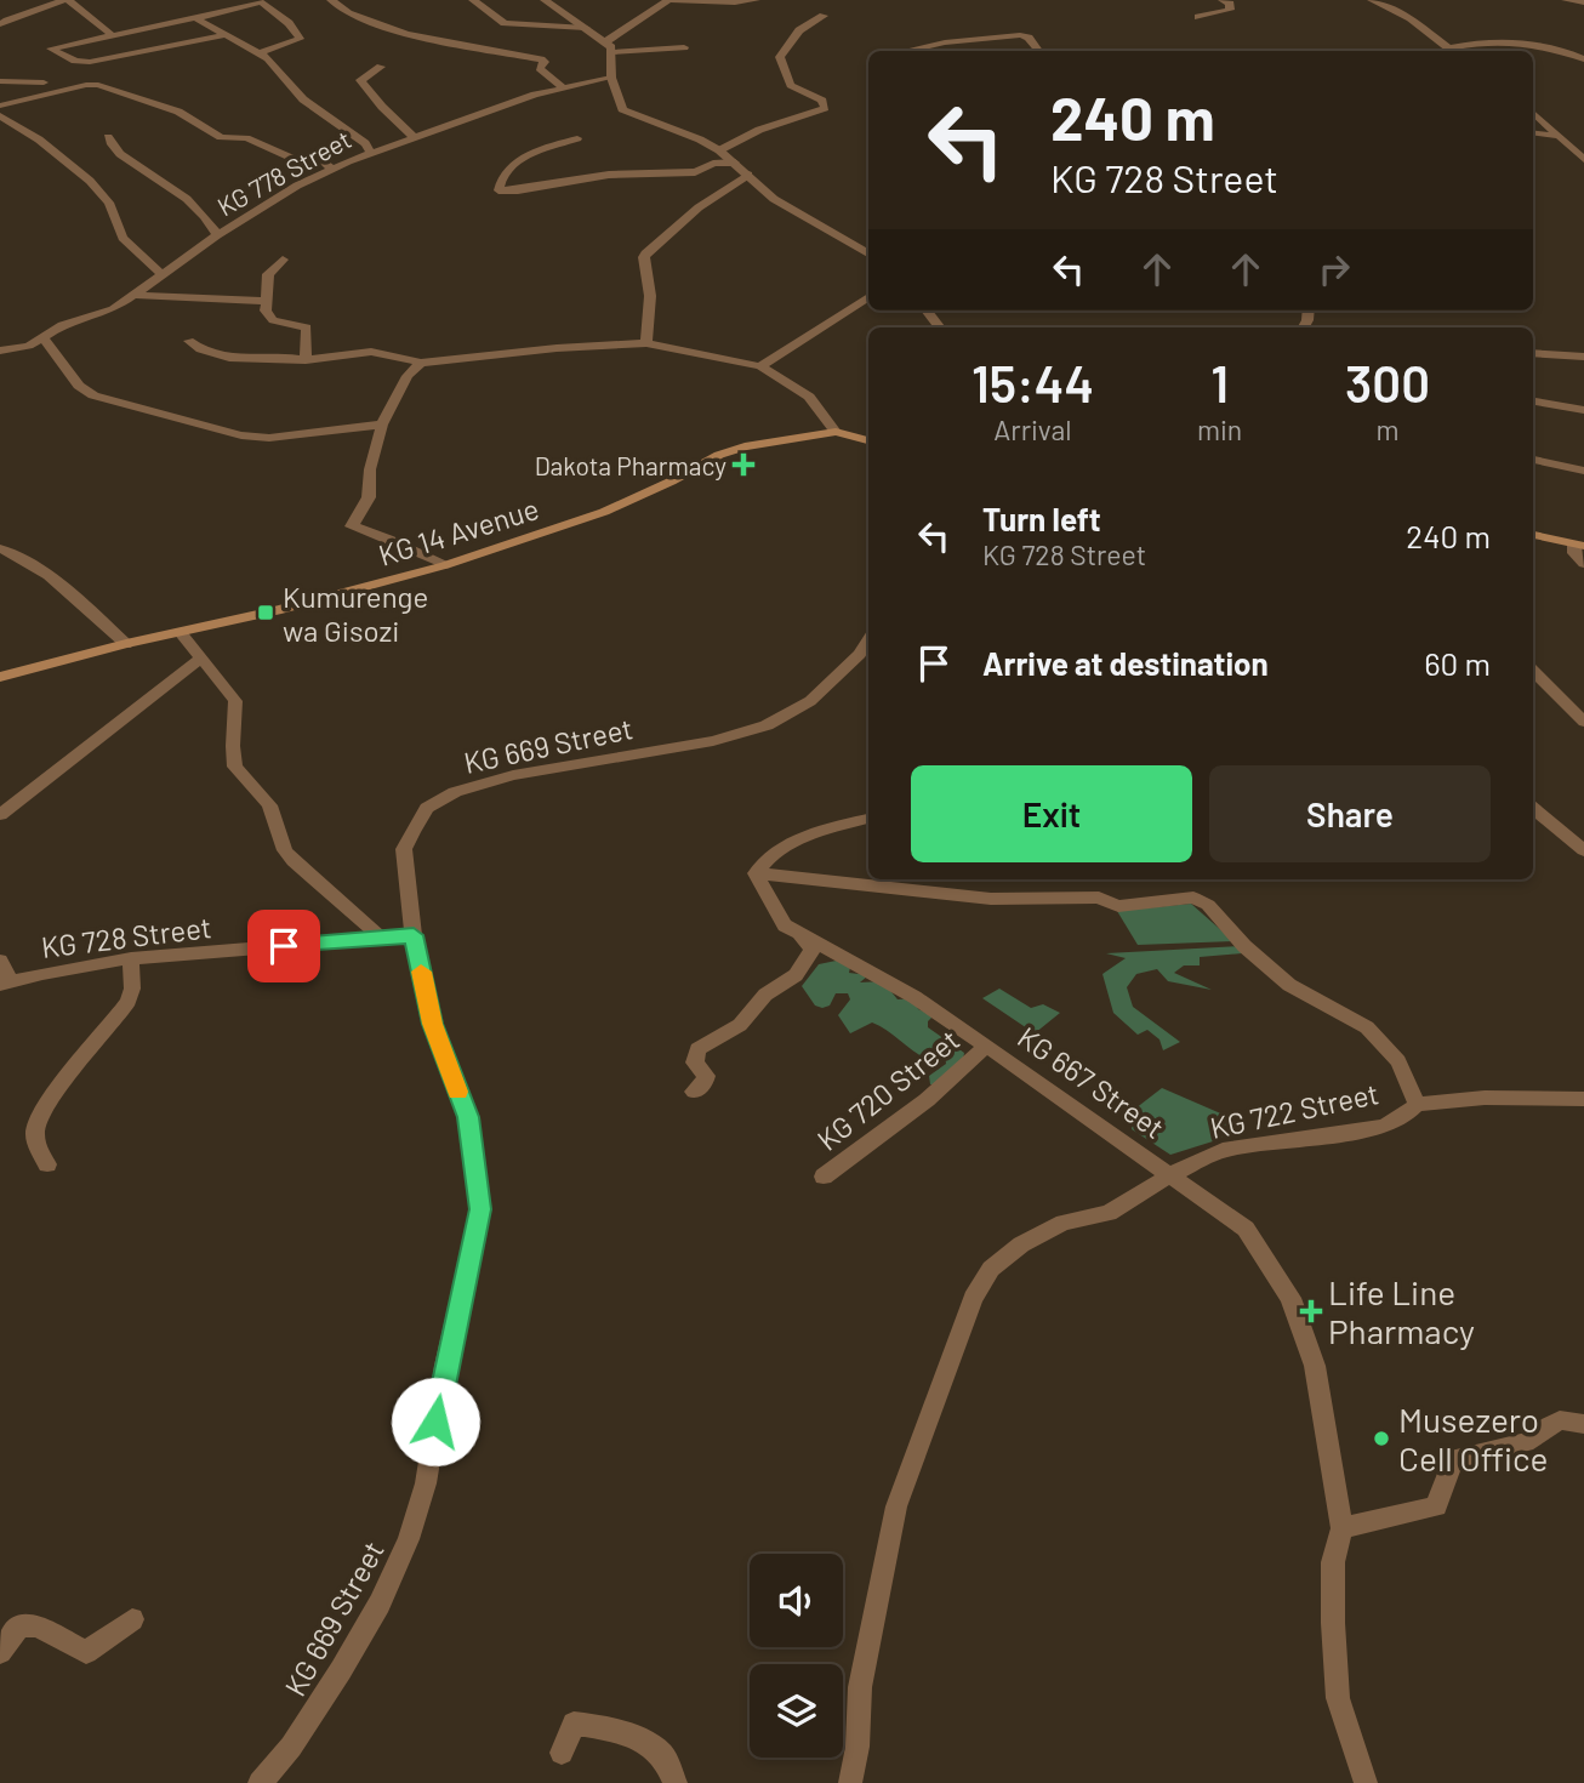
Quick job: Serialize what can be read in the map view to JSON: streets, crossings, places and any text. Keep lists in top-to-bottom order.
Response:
{
  "streets": {
    "main road": ["KG 14 Avenue"],
    "street": [
      "KG 778 Street",
      "KG 669 Street",
      "KG 728 Street",
      "KG 667 Street",
      "KG 720 Street",
      "KG 722 Street"
    ]
  },
  "crossings": [
    ["KG 669 Street", "KG 728 Street"],
    ["KG 667 Street", "KG 720 Street"],
    ["KG 667 Street", "KG 722 Street"]
  ],
  "places": {
    "health": ["Dakota Pharmacy", "Life Line Pharmacy"],
    "transit": ["Kumurenge wa Gisozi"],
    "other": ["Musezero Cell Office"]
  },
  "page": {
    "turn": ["240 m", "KG 728 Street"],
    "eta": [
      "15:44",
      "Arrival",
      "1",
      "min",
      "300",
      "m"
    ],
    "list": [
      {
        "name": "Turn left",
        "note": "KG 728 Street",
        "value": "240 m"
      },
      {
        "name": "Arrive at destination",
        "value": "60 m"
      }
    ],
    "buttons": ["Exit", "Share"]
  }
}
